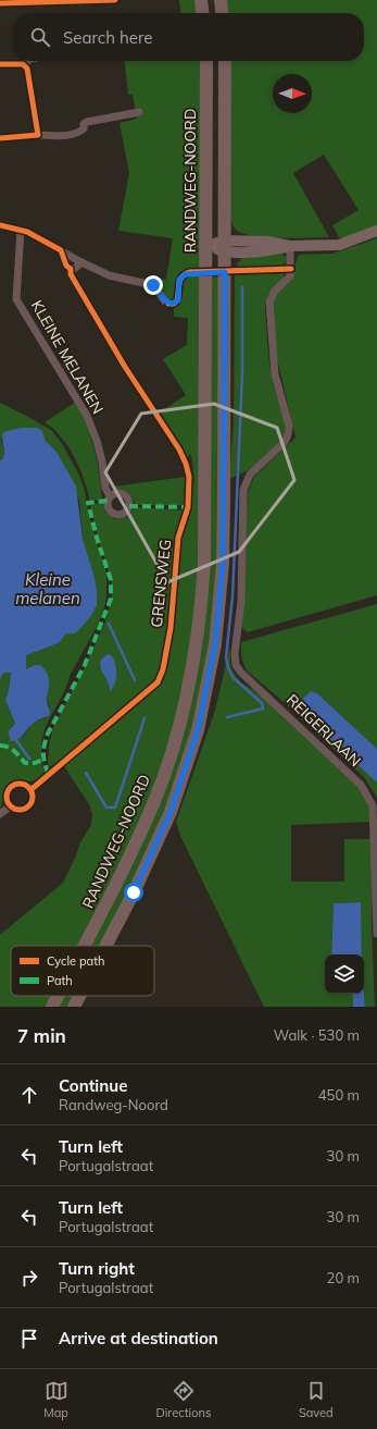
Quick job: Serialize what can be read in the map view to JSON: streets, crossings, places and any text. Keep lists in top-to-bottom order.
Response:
{
  "streets": {
    "main road": ["RANDWEG-NOORD"],
    "street": ["KLEINE MELANEN", "GRENSWEG", "REIGERLAAN"]
  },
  "water": ["Kleine melanen"],
  "legend": ["Cycle path", "Path"],
  "north": "right",
  "page": {
    "search": "Search here",
    "heading": ["7 min", "Walk · 530 m"],
    "list": [
      ["Continue", "Randweg-Noord", "450 m"],
      ["Turn left", "Portugalstraat", "30 m"],
      ["Turn left", "Portugalstraat", "30 m"],
      ["Turn right", "Portugalstraat", "20 m"],
      "Arrive at destination"
    ],
    "nav": ["Map", "Directions", "Saved"]
  }
}
